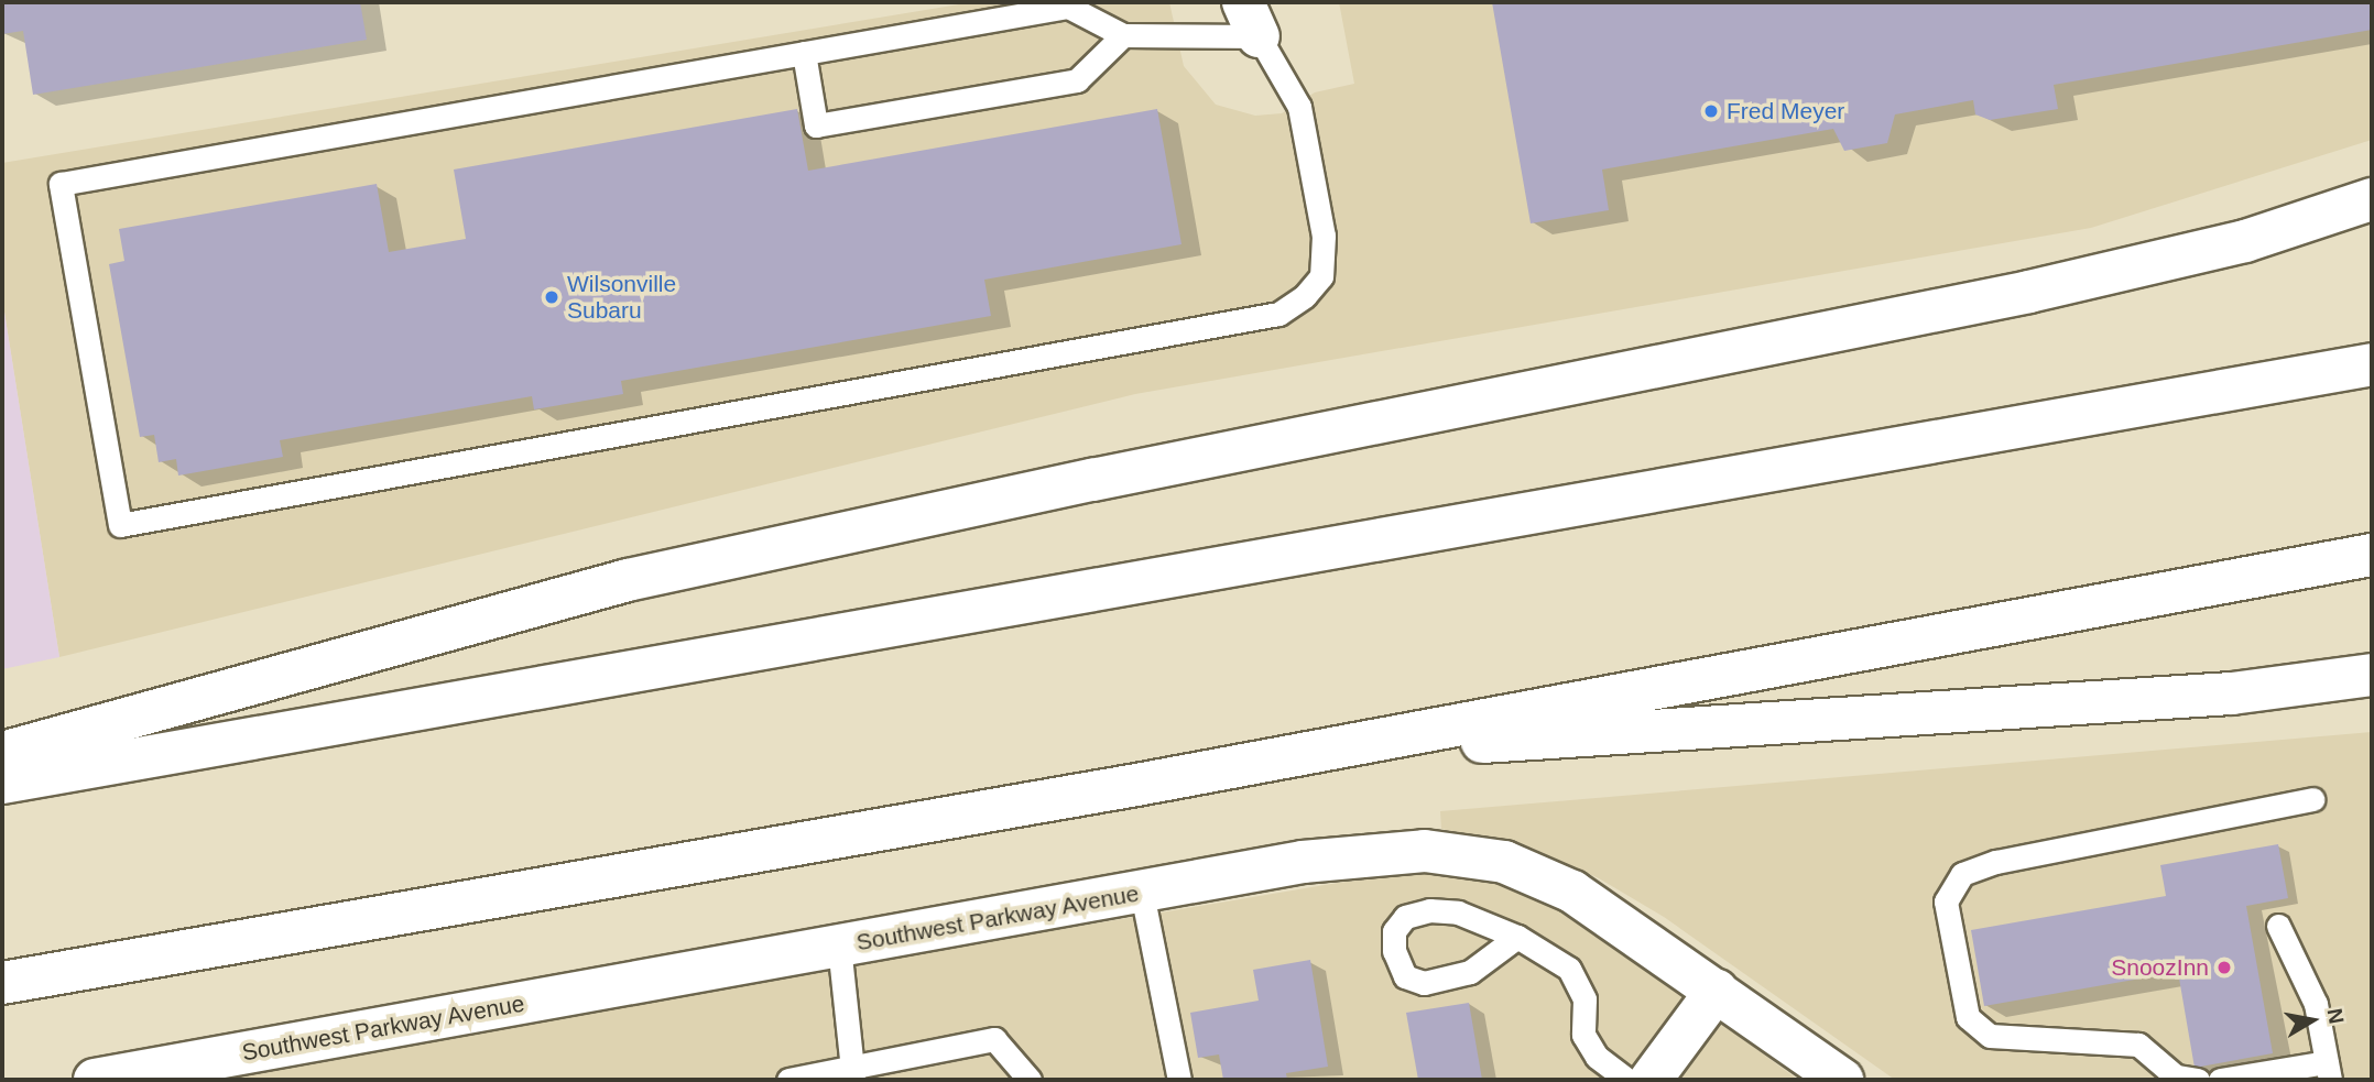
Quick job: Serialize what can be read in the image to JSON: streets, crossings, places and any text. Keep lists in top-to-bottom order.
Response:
{
  "streets": {
    "main road": ["Southwest Parkway Avenue"]
  },
  "places": ["Fred Meyer", "Wilsonville Subaru", "SnoozInn"],
  "north": "right"
}
